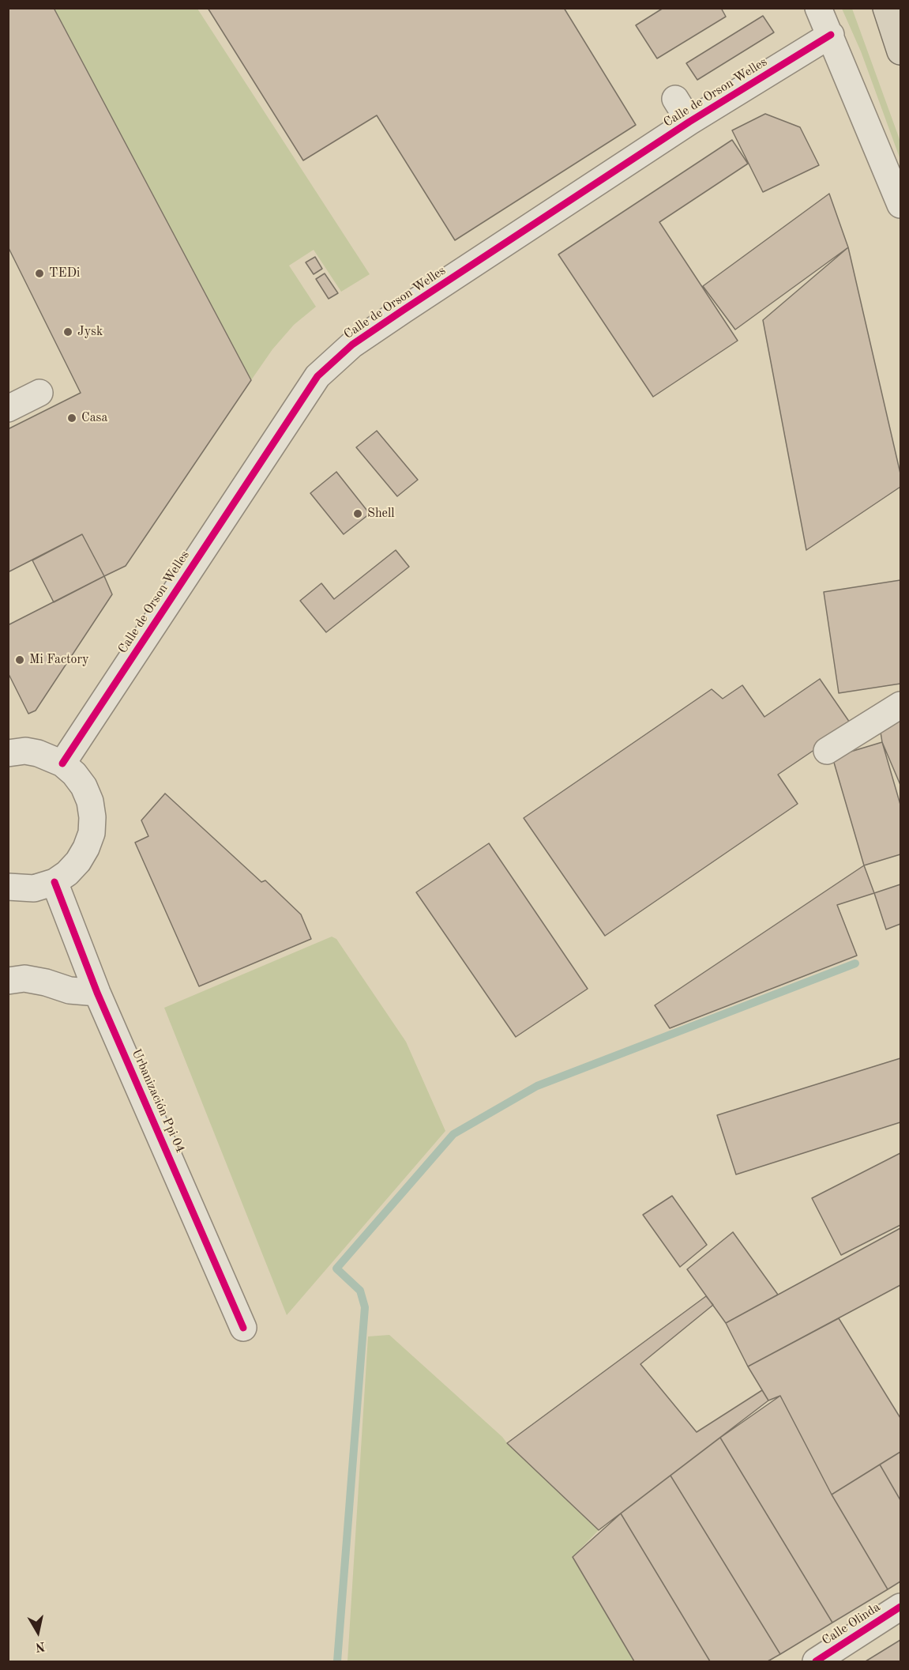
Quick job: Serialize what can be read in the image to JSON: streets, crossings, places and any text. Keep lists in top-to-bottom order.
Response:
{
  "streets": {
    "street": ["Calle de Orson Welles", "Urbanización Ppi 04", "Calle Olinda"]
  },
  "places": [
    "TEDi",
    "Jysk",
    "Casa",
    "Shell",
    "Mi Factory"
  ],
  "north": "bottom"
}
